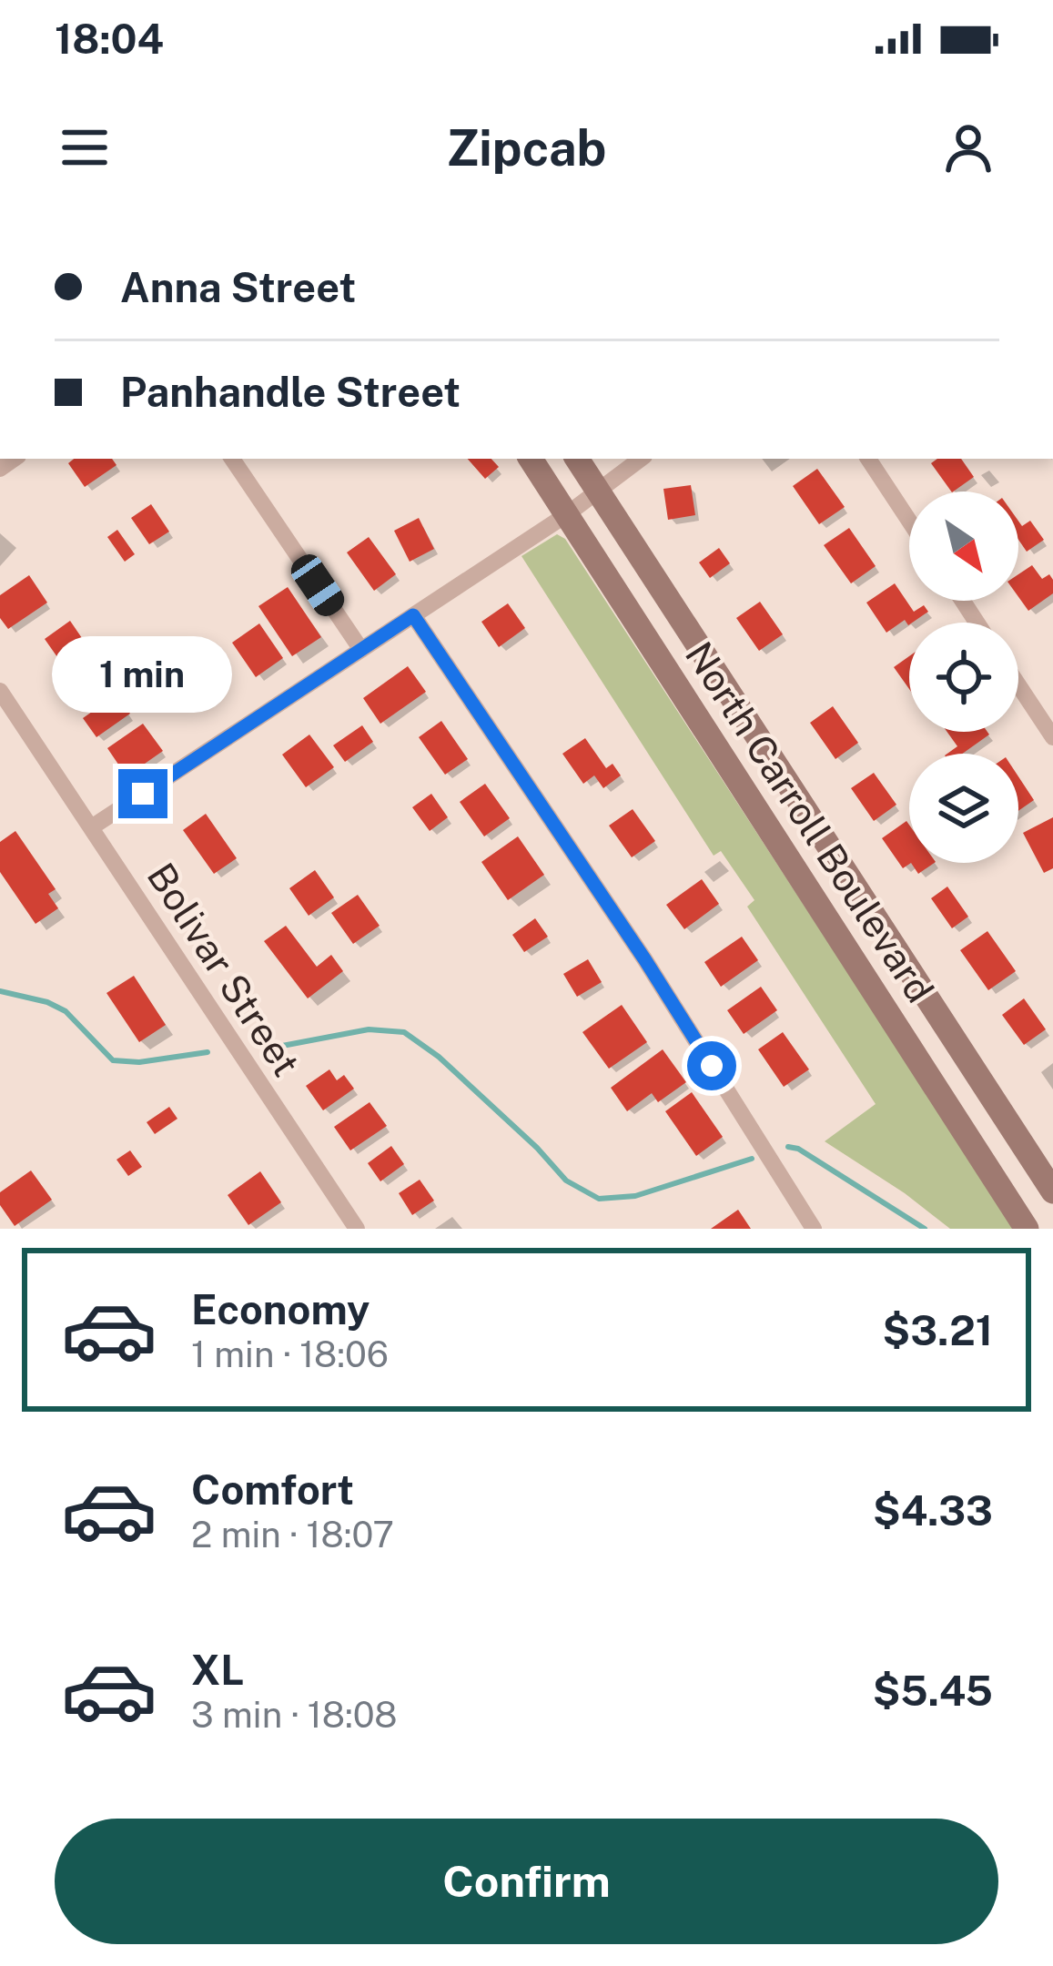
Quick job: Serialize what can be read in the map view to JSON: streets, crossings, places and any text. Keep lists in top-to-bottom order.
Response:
{
  "streets": {
    "main road": ["North Carroll Boulevard"],
    "street": ["Bolivar Street"]
  },
  "north": "bottom right",
  "page": {
    "status": "18:04",
    "header": "Zipcab",
    "banner": ["Anna Street", "Panhandle Street"],
    "bubble": "1 min",
    "list": [
      {
        "name": "Economy",
        "note": "1 min · 18:06",
        "value": "$3.21"
      },
      {
        "name": "Comfort",
        "note": "2 min · 18:07",
        "value": "$4.33"
      },
      {
        "name": "XL",
        "note": "3 min · 18:08",
        "value": "$5.45"
      }
    ],
    "buttons": "Confirm"
  }
}
